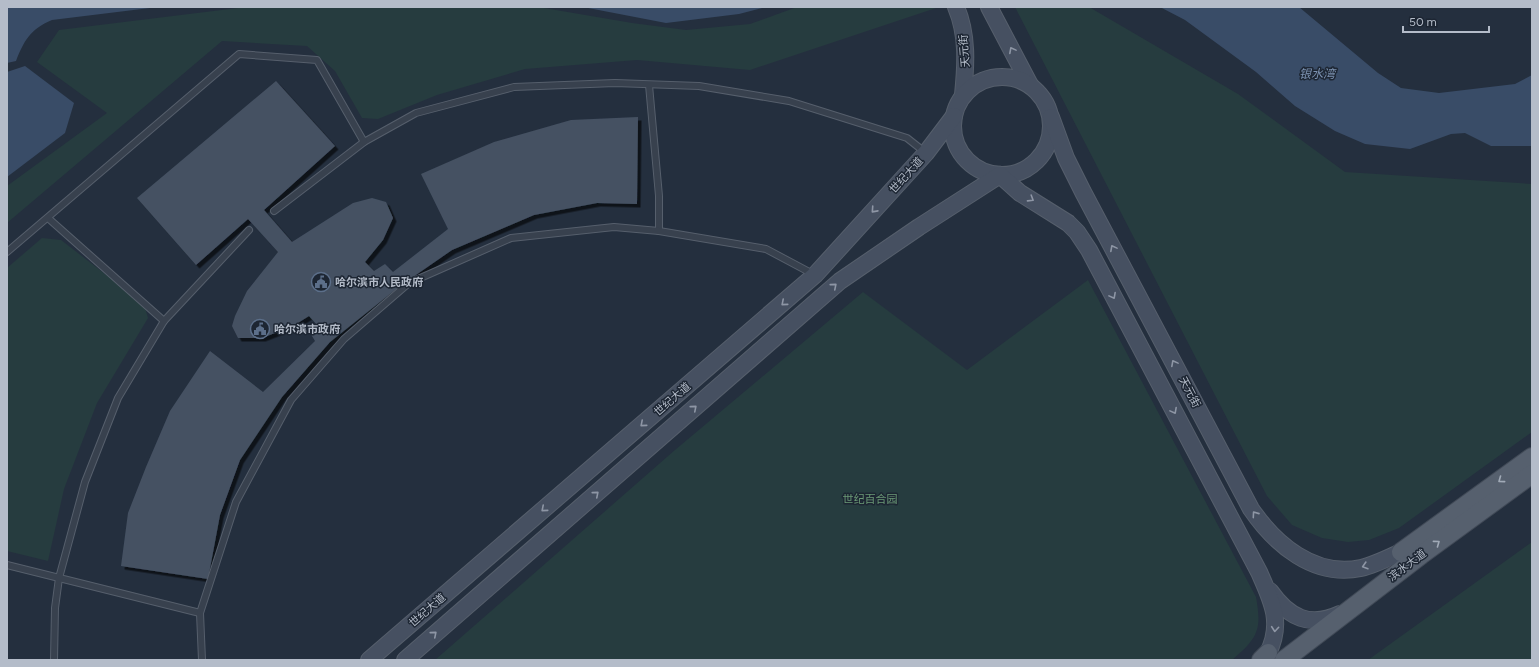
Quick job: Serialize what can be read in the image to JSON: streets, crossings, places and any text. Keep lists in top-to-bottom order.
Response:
{
  "streets": {
    "main road": ["天元街", "世纪大道", "滨水大道"]
  },
  "crossings": [
    ["天元街", "世纪大道"],
    ["天元街", "滨水大道"]
  ],
  "water": ["银水湾"],
  "parks": ["世纪百合园"],
  "places": {
    "public building": ["哈尔滨市人民政府", "哈尔滨市政府"]
  },
  "scale_bar": "50 m"
}
